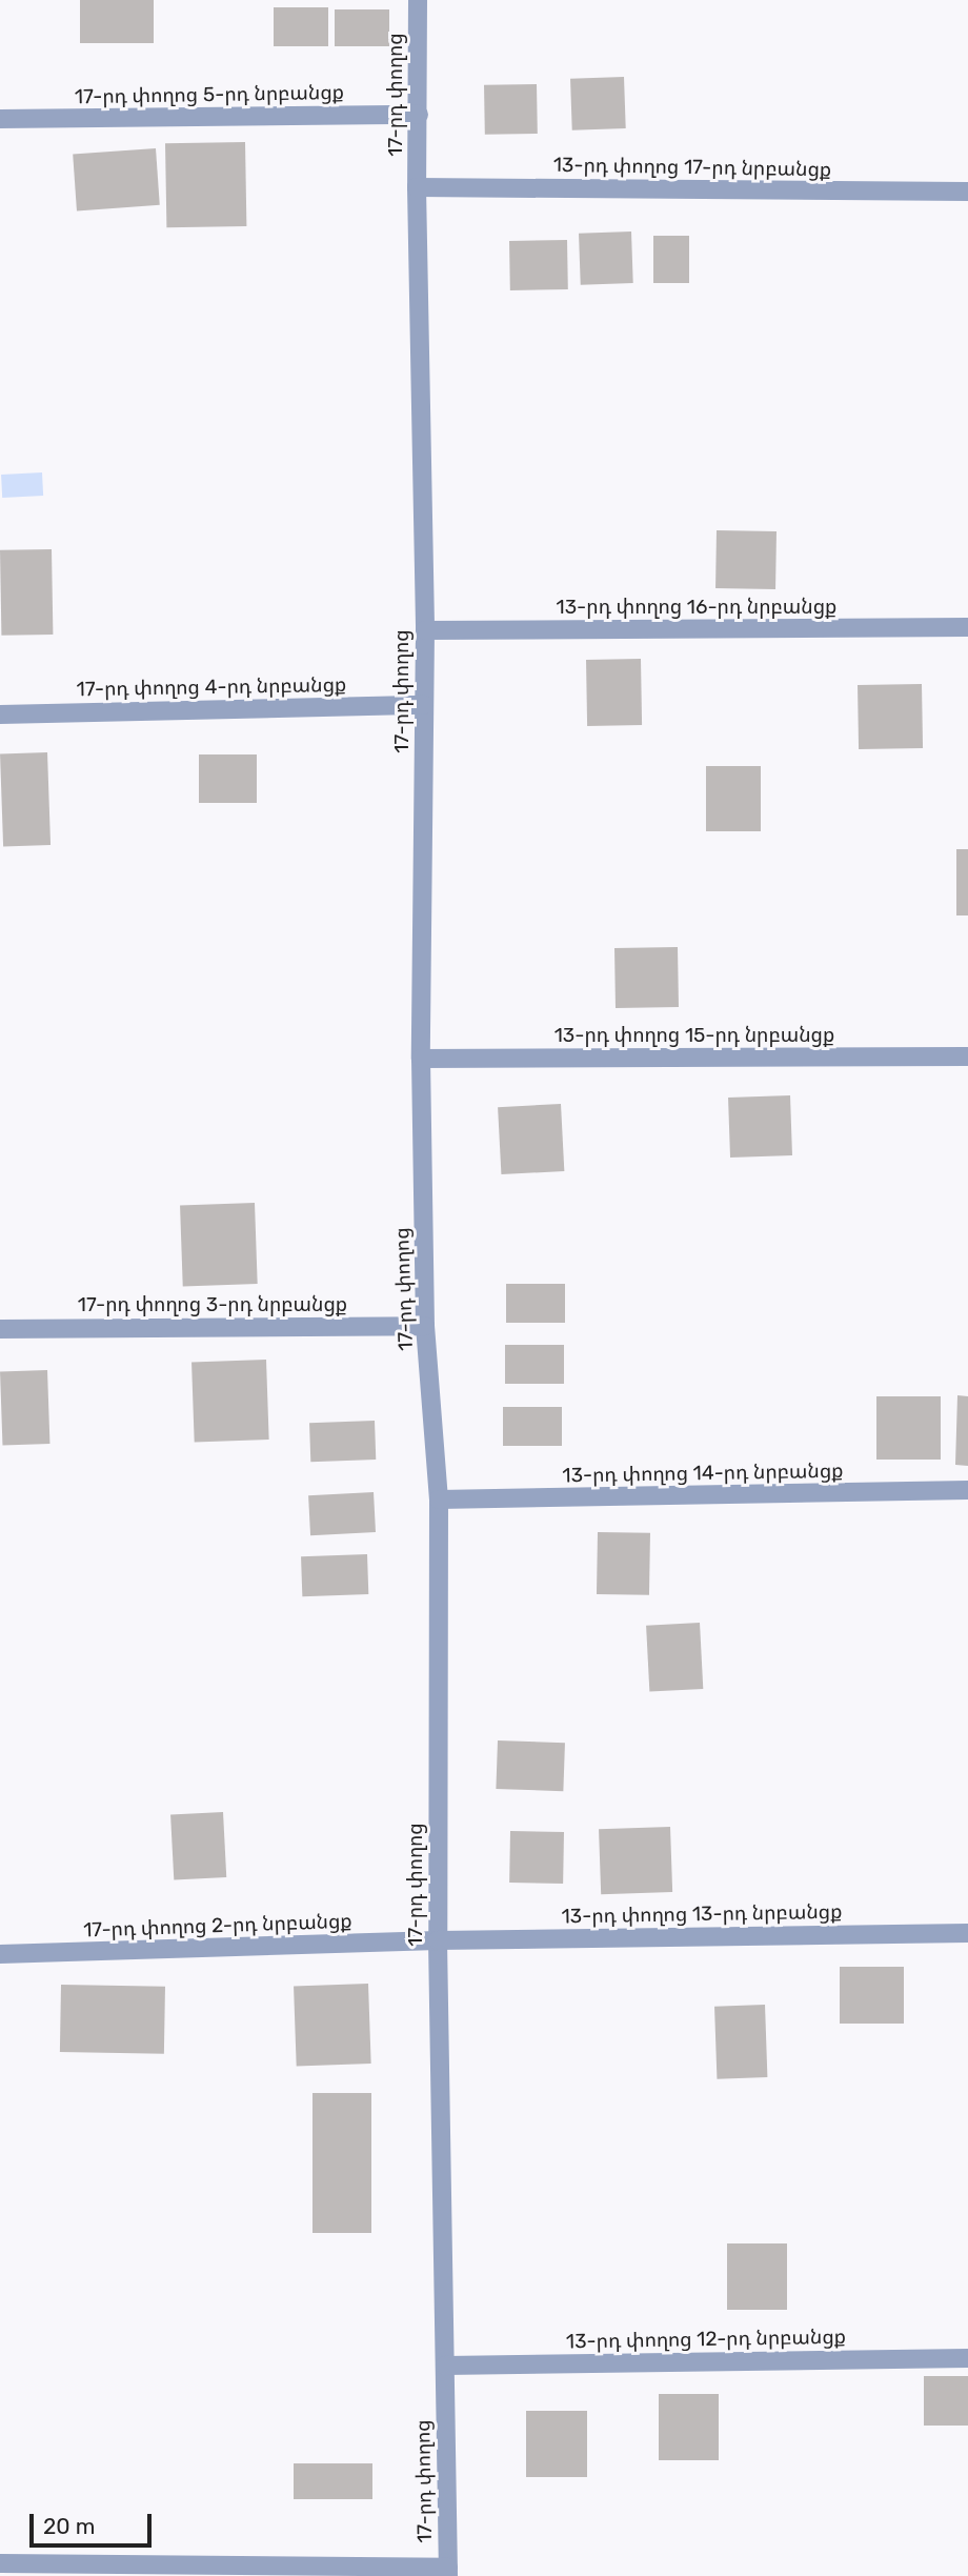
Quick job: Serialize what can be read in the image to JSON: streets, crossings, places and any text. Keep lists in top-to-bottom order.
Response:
{
  "streets": {
    "street": [
      "17-րդ փողոց 5-րդ նրբանցք",
      "17-րդ փողոց",
      "13-րդ փողոց 17-րդ նրբանցք",
      "13-րդ փողոց 16-րդ նրբանցք",
      "17-րդ փողոց 4-րդ նրբանցք",
      "13-րդ փողոց 15-րդ նրբանցք",
      "17-րդ փողոց 3-րդ նրբանցք",
      "13-րդ փողոց 14-րդ նրբանցք",
      "13-րդ փողոց 13-րդ նրբանցք",
      "17-րդ փողոց 2-րդ նրբանցք",
      "13-րդ փողոց 12-րդ նրբանցք"
    ]
  },
  "crossings": [
    ["17-րդ փողոց 5-րդ նրբանցք", "17-րդ փողոց"],
    ["17-րդ փողոց", "13-րդ փողոց 17-րդ նրբանցք"],
    ["17-րդ փողոց", "13-րդ փողոց 16-րդ նրբանցք"],
    ["17-րդ փողոց", "17-րդ փողոց 4-րդ նրբանցք"],
    ["17-րդ փողոց", "13-րդ փողոց 15-րդ նրբանցք"],
    ["17-րդ փողոց", "17-րդ փողոց 3-րդ նրբանցք"],
    ["17-րդ փողոց", "13-րդ փողոց 14-րդ նրբանցք"],
    ["17-րդ փողոց", "13-րդ փողոց 13-րդ նրբանցք"],
    ["17-րդ փողոց", "17-րդ փողոց 2-րդ նրբանցք"],
    ["17-րդ փողոց", "13-րդ փողոց 12-րդ նրբանցք"],
    ["13-րդ փողոց 13-րդ նրբանցք", "17-րդ փողոց 2-րդ նրբանցք"]
  ],
  "scale_bar": "20 m"
}
